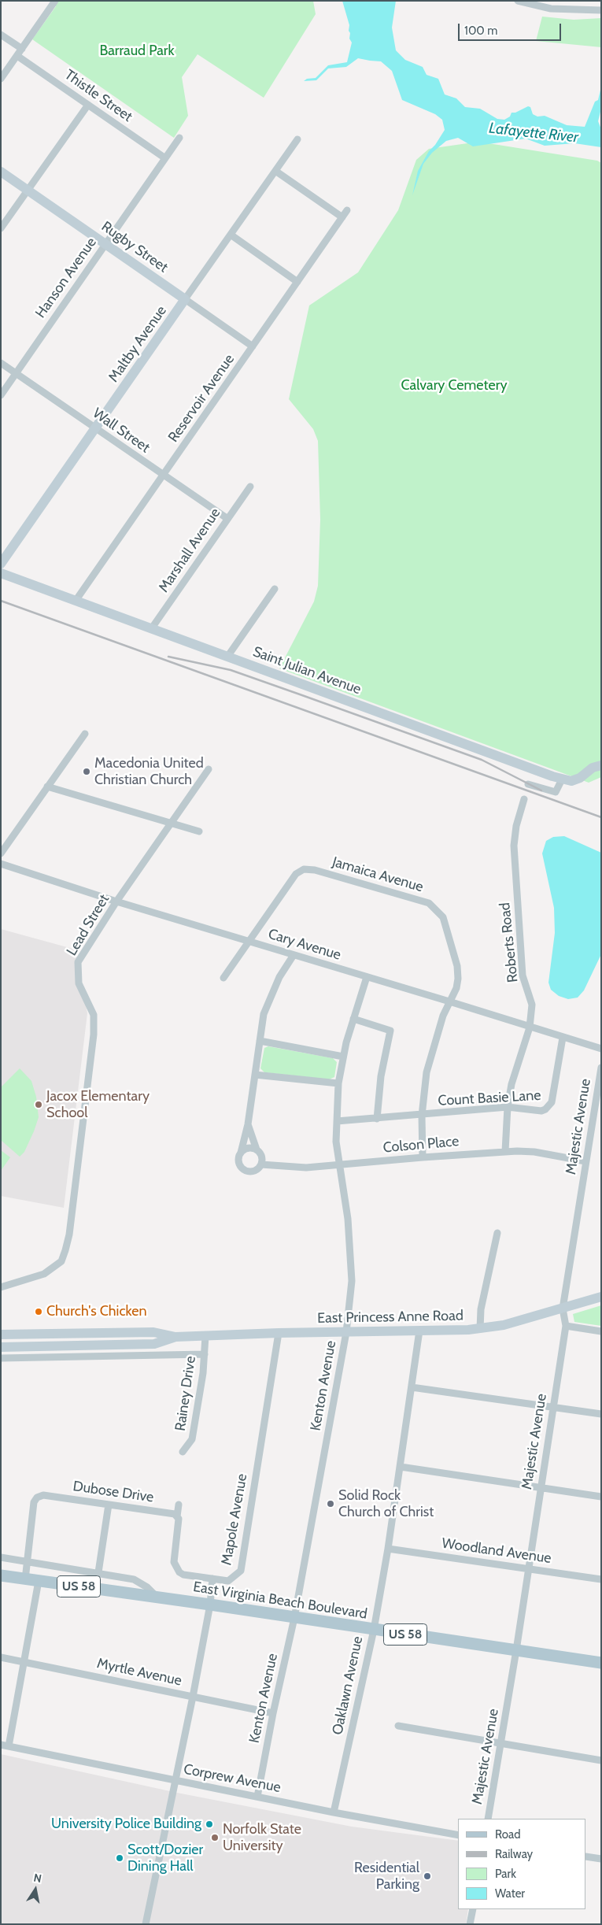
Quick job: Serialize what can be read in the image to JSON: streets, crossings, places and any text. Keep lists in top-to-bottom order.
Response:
{
  "streets": {
    "main road": ["US 58", "East Virginia Beach Boulevard"],
    "street": [
      "Thistle Street",
      "Rugby Street",
      "Hanson Avenue",
      "Maltby Avenue",
      "Reservoir Avenue",
      "Wall Street",
      "Marshall Avenue",
      "Saint Julian Avenue",
      "Jamaica Avenue",
      "Lead Street",
      "Roberts Road",
      "Cary Avenue",
      "Count Basie Lane",
      "Majestic Avenue",
      "Colson Place",
      "East Princess Anne Road",
      "Kenton Avenue",
      "Rainey Drive",
      "Dubose Drive",
      "Mapole Avenue",
      "Woodland Avenue",
      "Myrtle Avenue",
      "Oaklawn Avenue",
      "Corprew Avenue"
    ]
  },
  "crossings": [
    ["Thistle Street", "Hanson Avenue"],
    ["Rugby Street", "Hanson Avenue"],
    ["Rugby Street", "Maltby Avenue"],
    ["Rugby Street", "Reservoir Avenue"],
    ["Hanson Avenue", "Wall Street"],
    ["Maltby Avenue", "Wall Street"],
    ["Reservoir Avenue", "Wall Street"],
    ["Reservoir Avenue", "Saint Julian Avenue"],
    ["Wall Street", "Marshall Avenue"],
    ["Marshall Avenue", "Saint Julian Avenue"],
    ["Jamaica Avenue", "Cary Avenue"],
    ["Jamaica Avenue", "Count Basie Lane"],
    ["Jamaica Avenue", "Colson Place"],
    ["Lead Street", "Cary Avenue"],
    ["Roberts Road", "Cary Avenue"],
    ["Roberts Road", "Count Basie Lane"],
    ["Roberts Road", "Colson Place"],
    ["Cary Avenue", "Count Basie Lane"],
    ["Cary Avenue", "Kenton Avenue"],
    ["Count Basie Lane", "Kenton Avenue"],
    ["Majestic Avenue", "Colson Place"],
    ["Majestic Avenue", "East Princess Anne Road"],
    ["Majestic Avenue", "Woodland Avenue"],
    ["Majestic Avenue", "East Virginia Beach Boulevard"],
    ["Colson Place", "Kenton Avenue"],
    ["East Princess Anne Road", "Kenton Avenue"],
    ["East Princess Anne Road", "Rainey Drive"],
    ["East Princess Anne Road", "Mapole Avenue"],
    ["East Princess Anne Road", "Oaklawn Avenue"],
    ["Kenton Avenue", "East Virginia Beach Boulevard"],
    ["Kenton Avenue", "Myrtle Avenue"],
    ["Kenton Avenue", "Corprew Avenue"],
    ["Dubose Drive", "East Virginia Beach Boulevard"],
    ["Mapole Avenue", "East Virginia Beach Boulevard"],
    ["Mapole Avenue", "Myrtle Avenue"],
    ["Mapole Avenue", "Corprew Avenue"],
    ["Woodland Avenue", "Oaklawn Avenue"],
    ["East Virginia Beach Boulevard", "Oaklawn Avenue"],
    ["Oaklawn Avenue", "Corprew Avenue"]
  ],
  "water": ["Lafayette River"],
  "parks": ["Barraud Park", "Calvary Cemetery"],
  "places": [
    "Macedonia United Christian Church",
    "Jacox Elementary School",
    "Church's Chicken",
    "Solid Rock Church of Christ",
    "University Police Building",
    "Norfolk State University",
    "Scott/Dozier Dining Hall",
    "Residential Parking"
  ],
  "legend": [
    "Road",
    "Railway",
    "Park",
    "Water"
  ],
  "scale_bar": "100 m",
  "north": "top"
}
